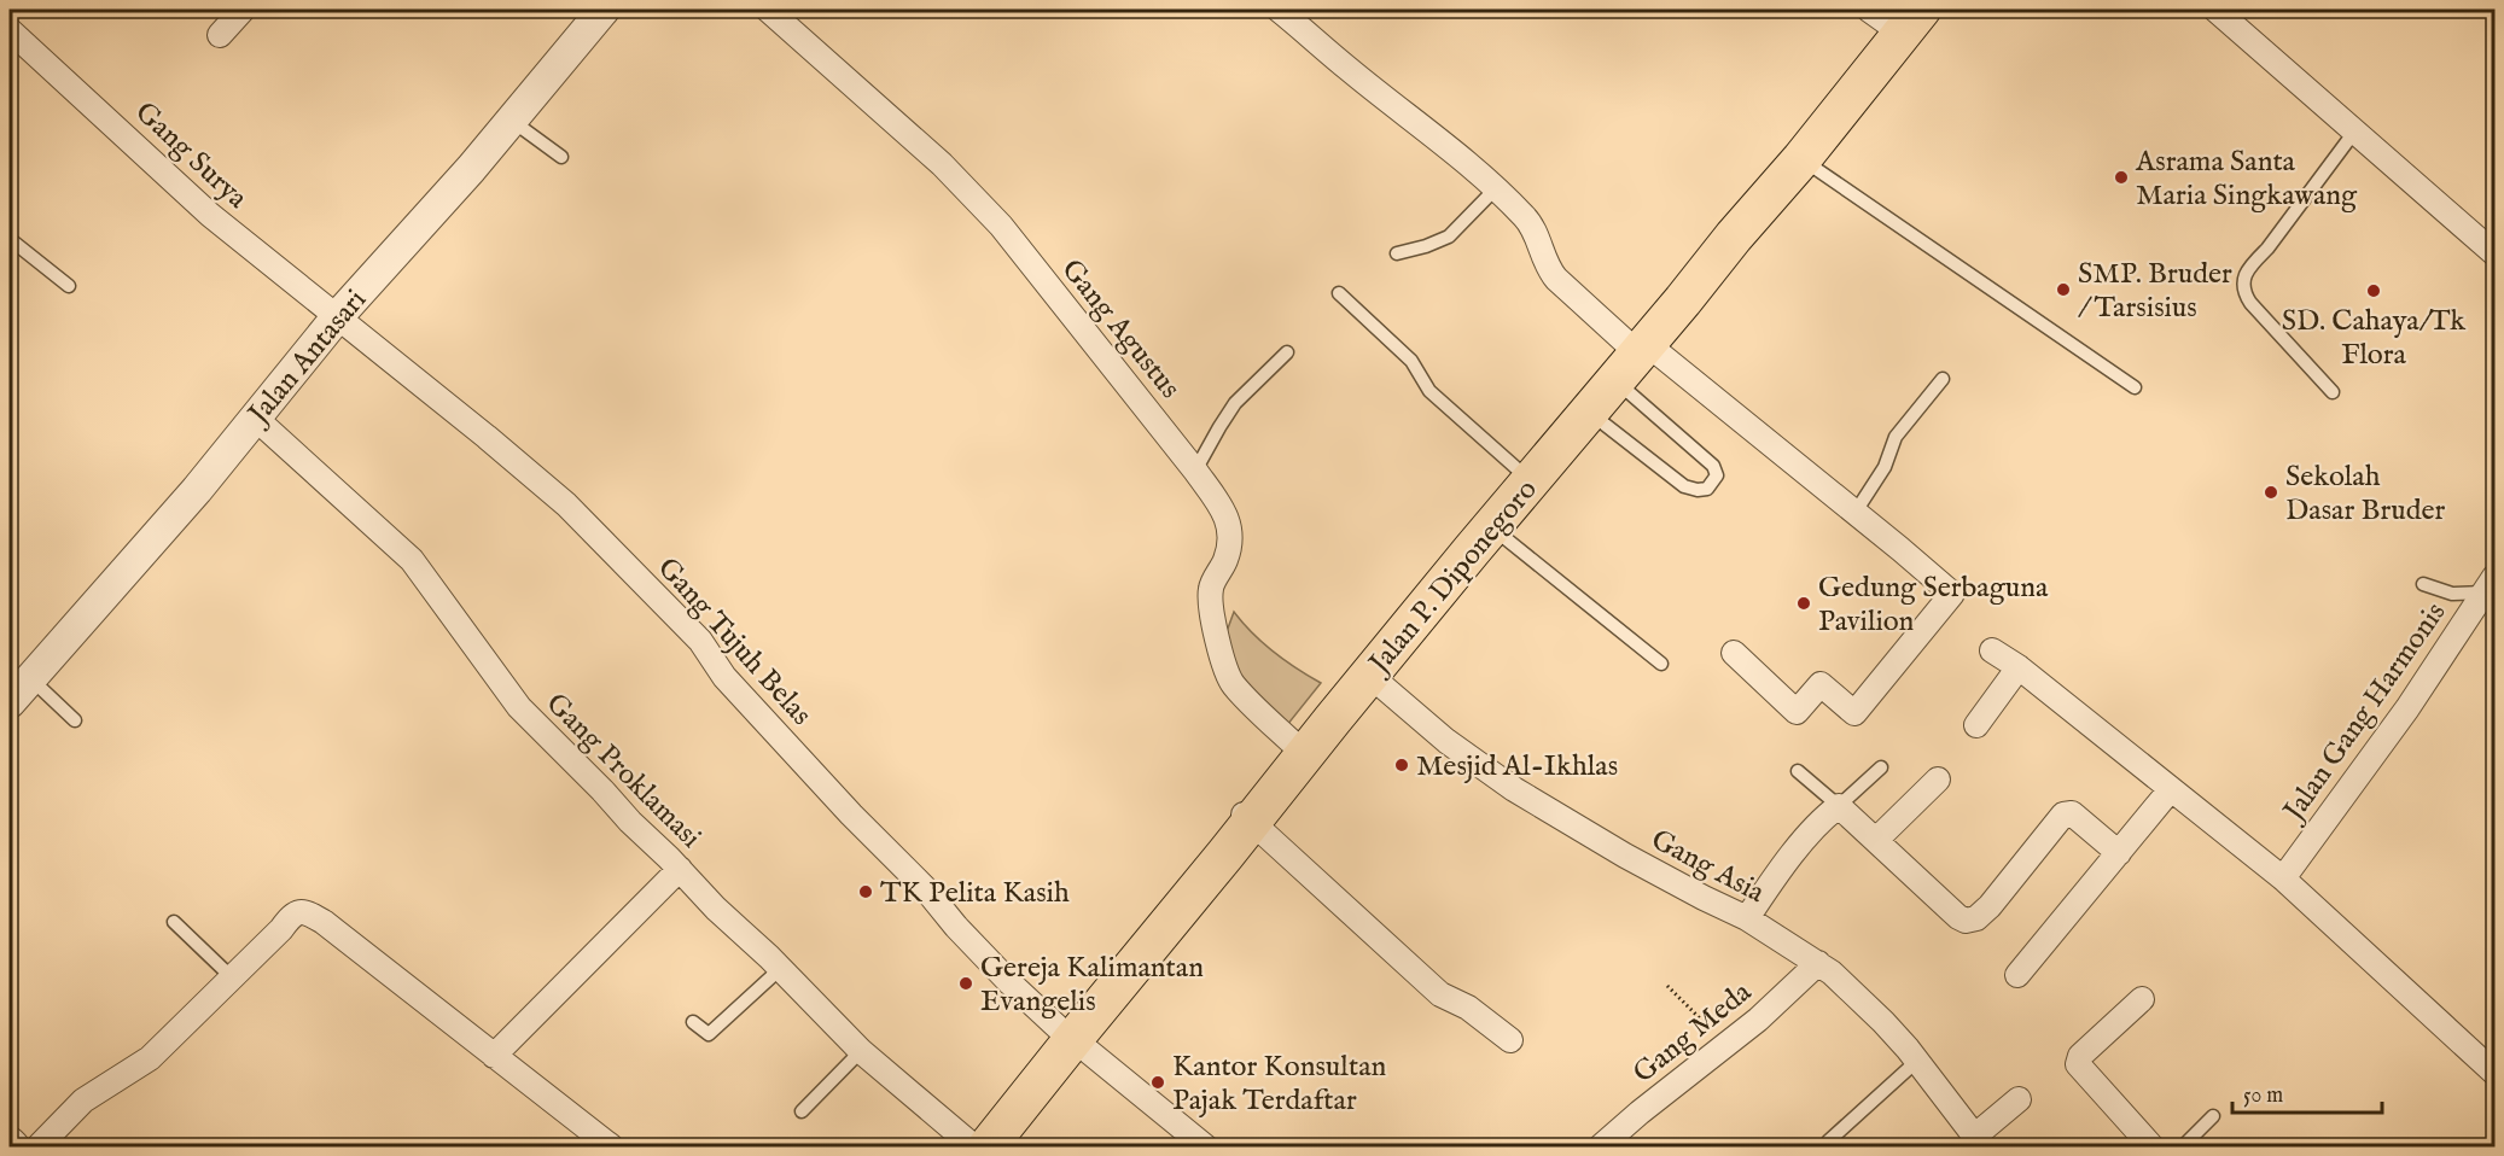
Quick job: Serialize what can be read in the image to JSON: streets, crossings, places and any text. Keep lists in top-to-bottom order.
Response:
{
  "streets": {
    "main road": ["Jalan P. Diponegoro"],
    "street": [
      "Gang Surya",
      "Gang Agustus",
      "Jalan Antasari",
      "Gang Tujuh Belas",
      "Jalan Gang Harmonis",
      "Gang Proklamasi",
      "Gang Asia",
      "Gang Meda"
    ]
  },
  "crossings": [
    ["Gang Surya", "Jalan Antasari"],
    ["Gang Surya", "Gang Tujuh Belas"],
    ["Gang Agustus", "Jalan P. Diponegoro"],
    ["Jalan Antasari", "Gang Tujuh Belas"],
    ["Jalan Antasari", "Gang Proklamasi"],
    ["Jalan P. Diponegoro", "Gang Tujuh Belas"],
    ["Jalan P. Diponegoro", "Gang Proklamasi"],
    ["Jalan P. Diponegoro", "Gang Asia"],
    ["Gang Asia", "Gang Meda"]
  ],
  "places": [
    "Asrama Santa Maria Singkawang",
    "SMP. Bruder / Tarsisius",
    "SD. Cahaya/Tk Flora",
    "Sekolah Dasar Bruder",
    "Gedung Serbaguna Pavilion",
    "Mesjid Al-Ikhlas",
    "TK Pelita Kasih",
    "Gereja Kalimantan Evangelis",
    "Kantor Konsultan Pajak Terdaftar"
  ],
  "scale_bar": "50 m"
}
